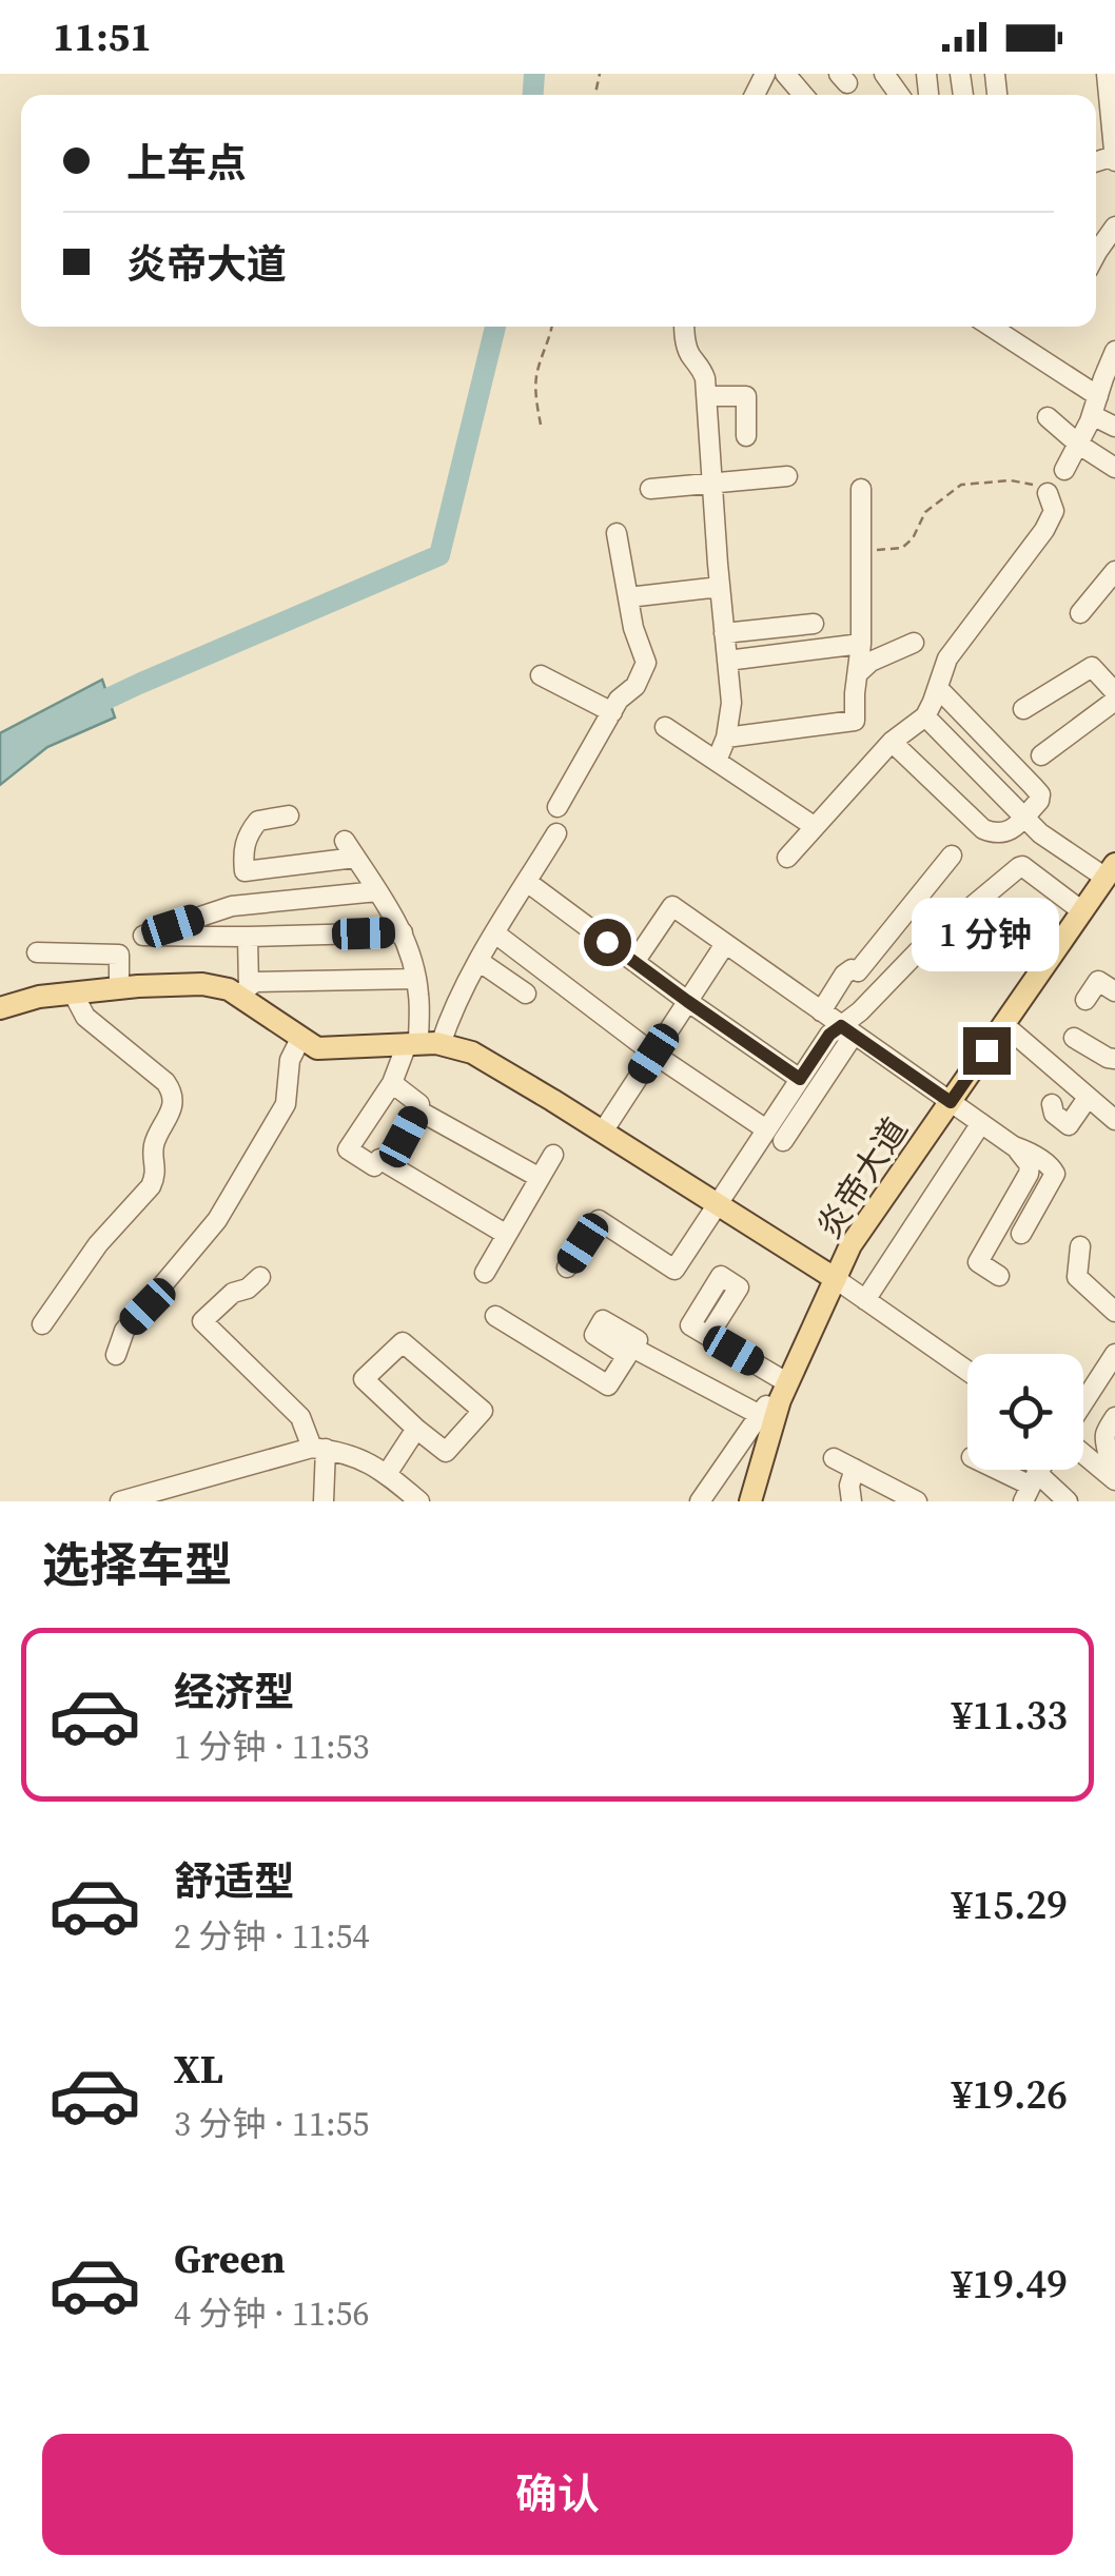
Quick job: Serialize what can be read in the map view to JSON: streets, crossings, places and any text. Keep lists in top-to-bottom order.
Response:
{
  "streets": {
    "main road": ["炎帝大道"]
  },
  "page": {
    "status": "11:51",
    "banner": ["上车点", "炎帝大道"],
    "bubble": "1 分钟",
    "heading": "选择车型",
    "list": [
      {
        "name": "经济型",
        "note": "1 分钟 · 11:53",
        "value": "¥11.33"
      },
      {
        "name": "舒适型",
        "note": "2 分钟 · 11:54",
        "value": "¥15.29"
      },
      {
        "name": "XL",
        "note": "3 分钟 · 11:55",
        "value": "¥19.26"
      },
      {
        "name": "Green",
        "note": "4 分钟 · 11:56",
        "value": "¥19.49"
      }
    ],
    "buttons": "确认"
  }
}
